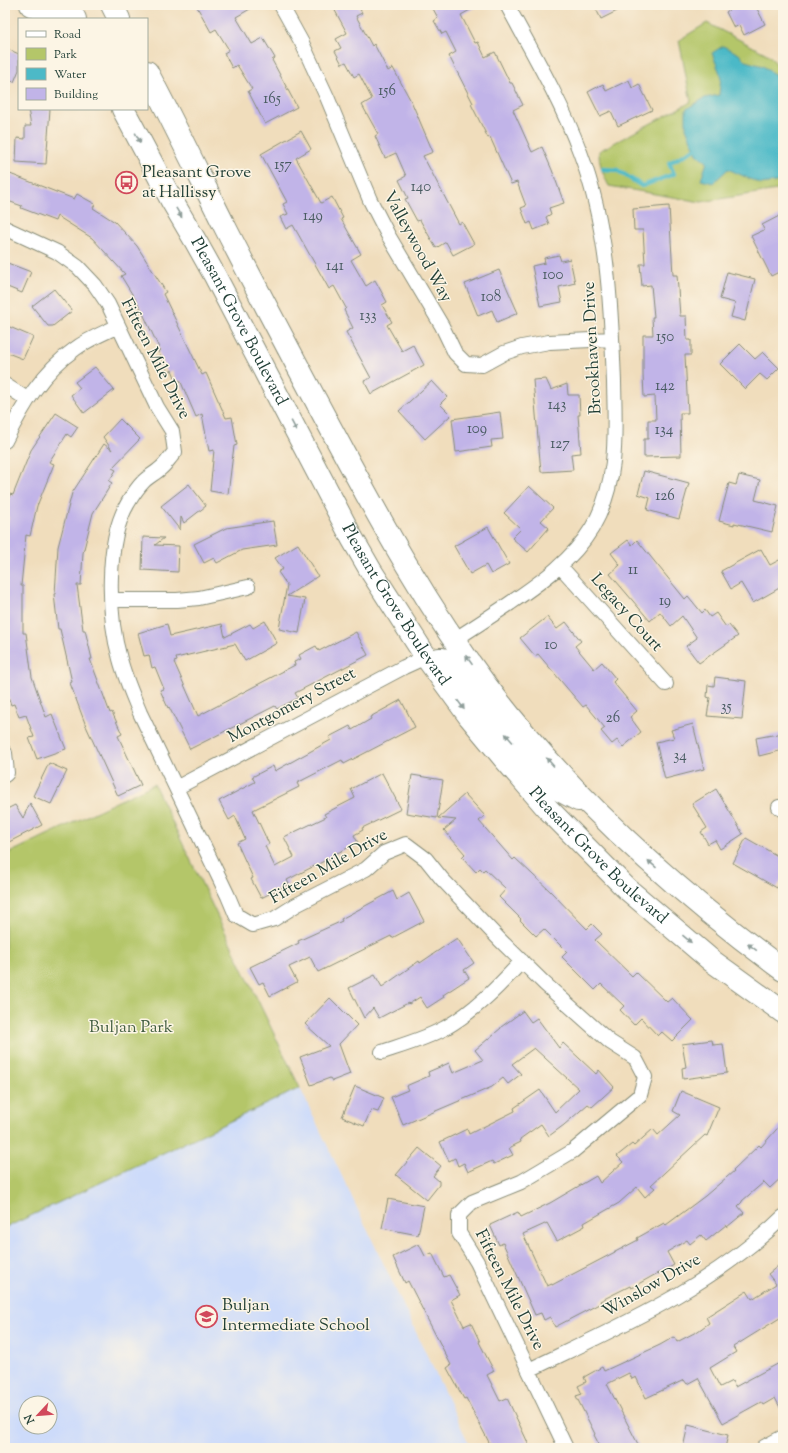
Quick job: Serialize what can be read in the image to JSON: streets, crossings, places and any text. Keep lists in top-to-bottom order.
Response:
{
  "streets": {
    "main road": ["Pleasant Grove Boulevard"],
    "street": [
      "Valleywood Way",
      "Brookhaven Drive",
      "Fifteen Mile Drive",
      "Legacy Court",
      "Montgomery Street",
      "Winslow Drive"
    ]
  },
  "crossings": [
    ["Valleywood Way", "Brookhaven Drive"],
    ["Pleasant Grove Boulevard", "Brookhaven Drive"],
    ["Pleasant Grove Boulevard", "Montgomery Street"],
    ["Brookhaven Drive", "Legacy Court"],
    ["Fifteen Mile Drive", "Montgomery Street"],
    ["Fifteen Mile Drive", "Winslow Drive"]
  ],
  "parks": ["Buljan Park"],
  "places": {
    "bus stop": ["Pleasant Grove at Hallissy"],
    "school or university": ["Buljan Intermediate School"]
  },
  "house_numbers": [
    "156",
    "165",
    "157",
    "140",
    "149",
    "141",
    "100",
    "108",
    "133",
    "150",
    "142",
    "143",
    "109",
    "134",
    "127",
    "126",
    "11",
    "19",
    "10",
    "35",
    "26",
    "34"
  ],
  "legend": [
    "Road",
    "Park",
    "Water",
    "Building"
  ],
  "north": "bottom left"
}
